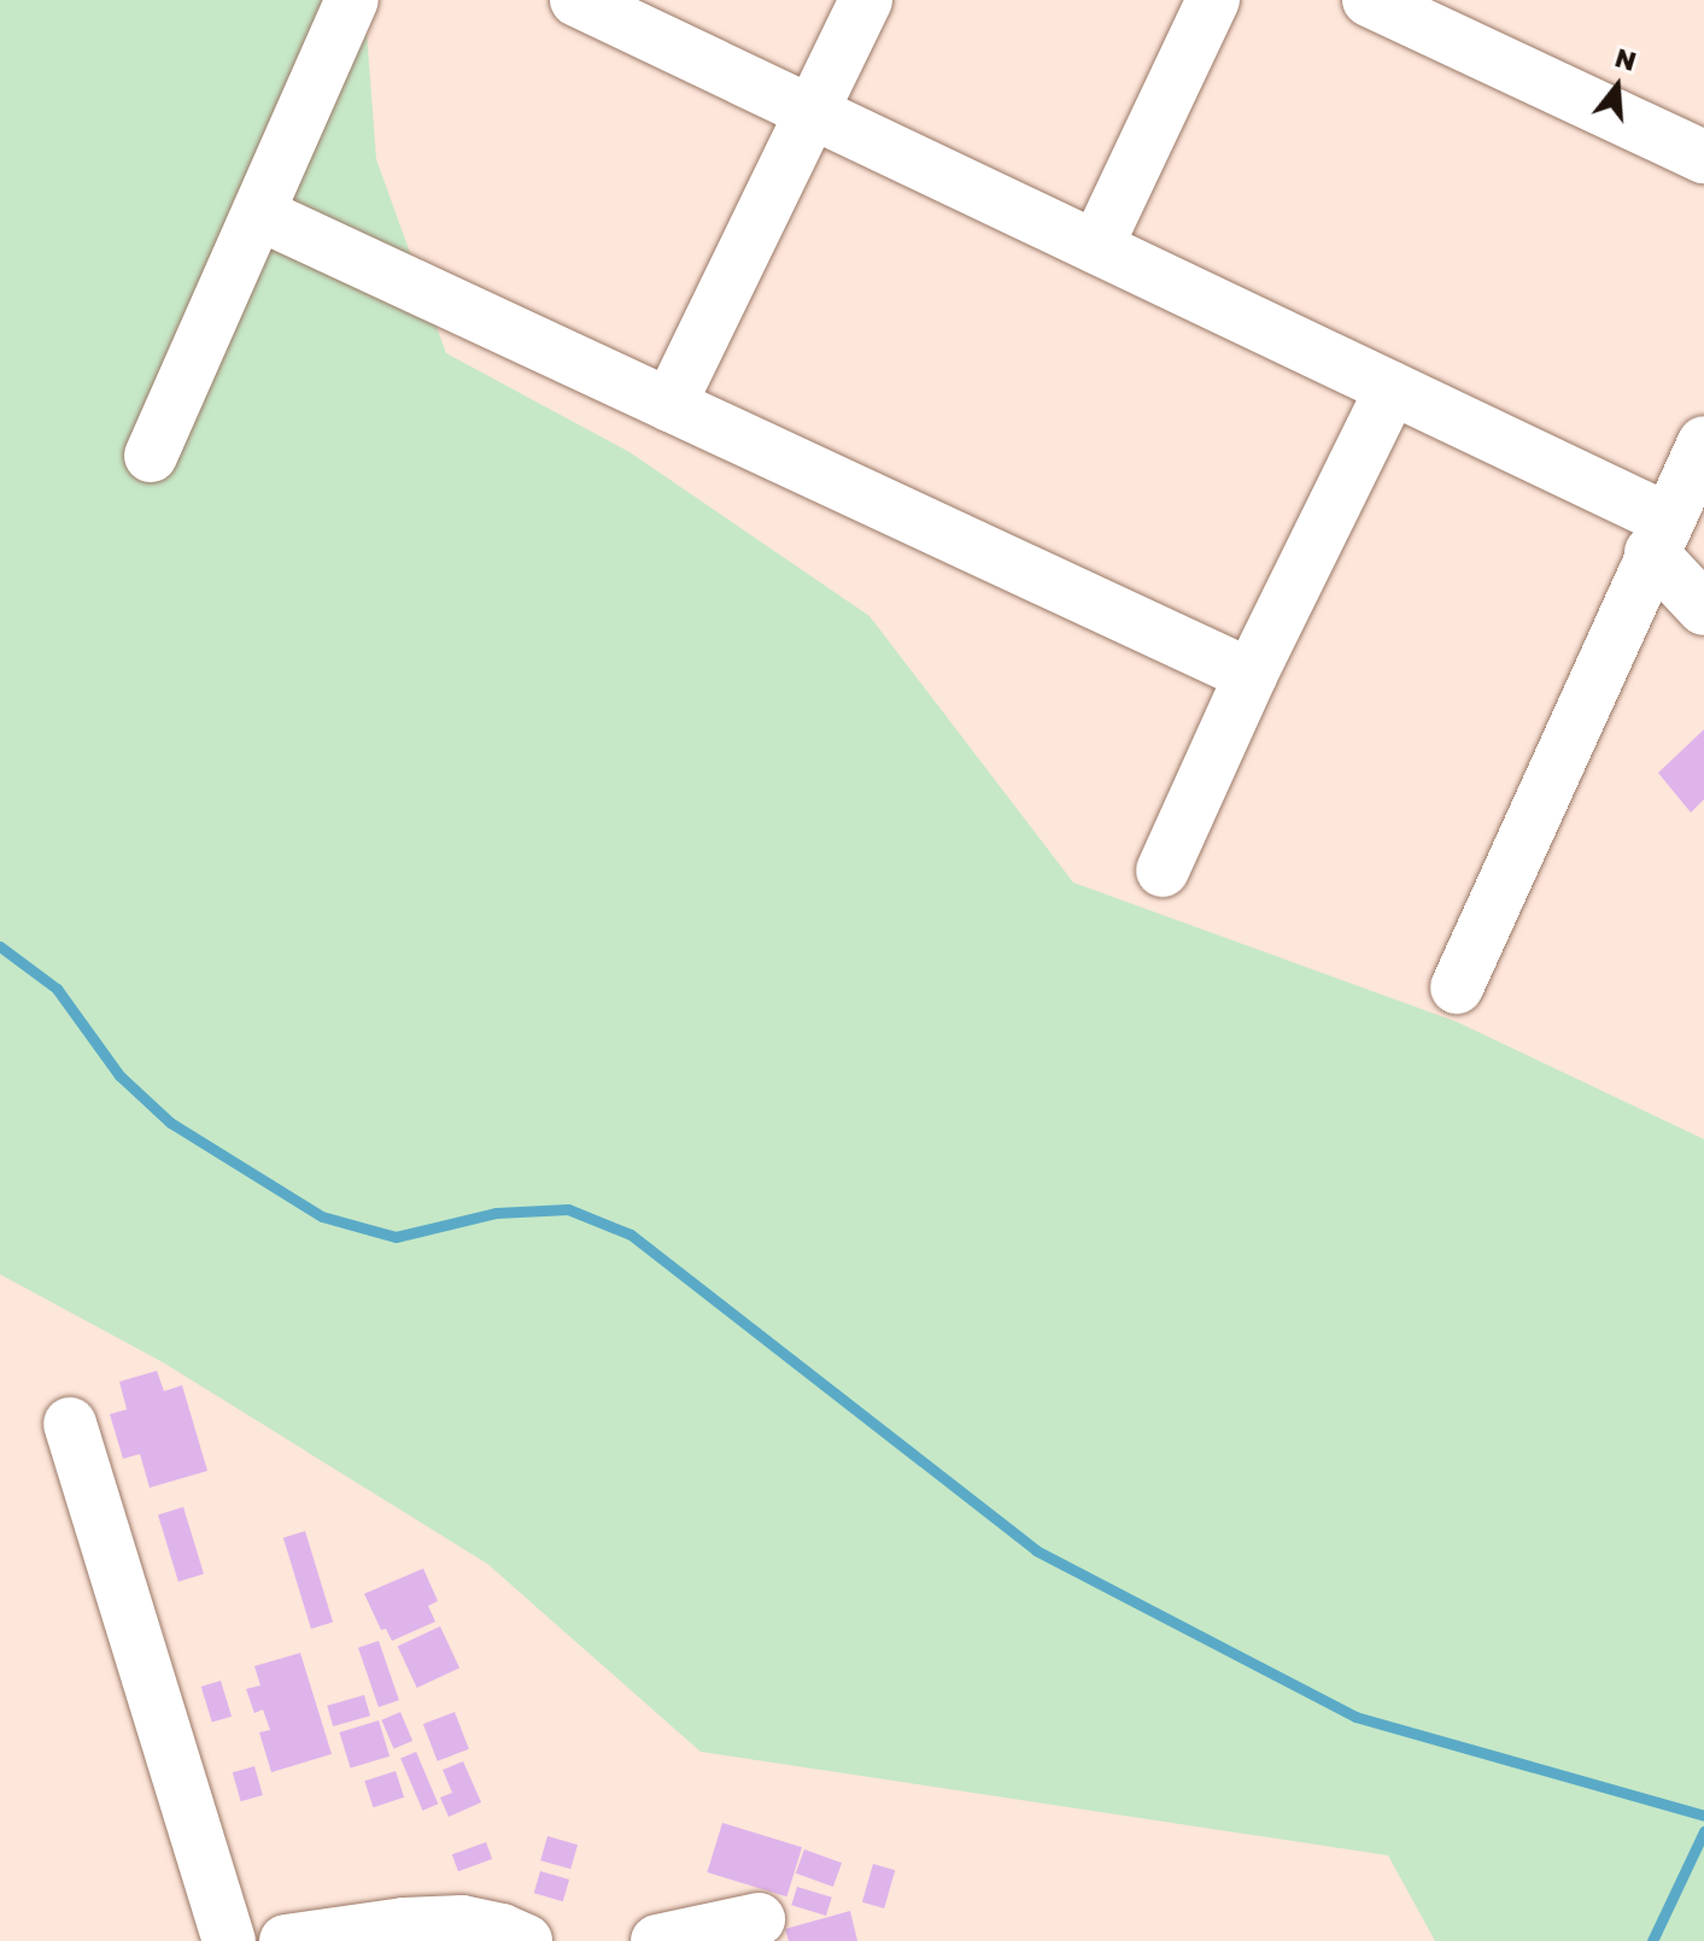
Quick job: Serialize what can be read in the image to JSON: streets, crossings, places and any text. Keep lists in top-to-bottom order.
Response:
{
  "north": "top"
}
